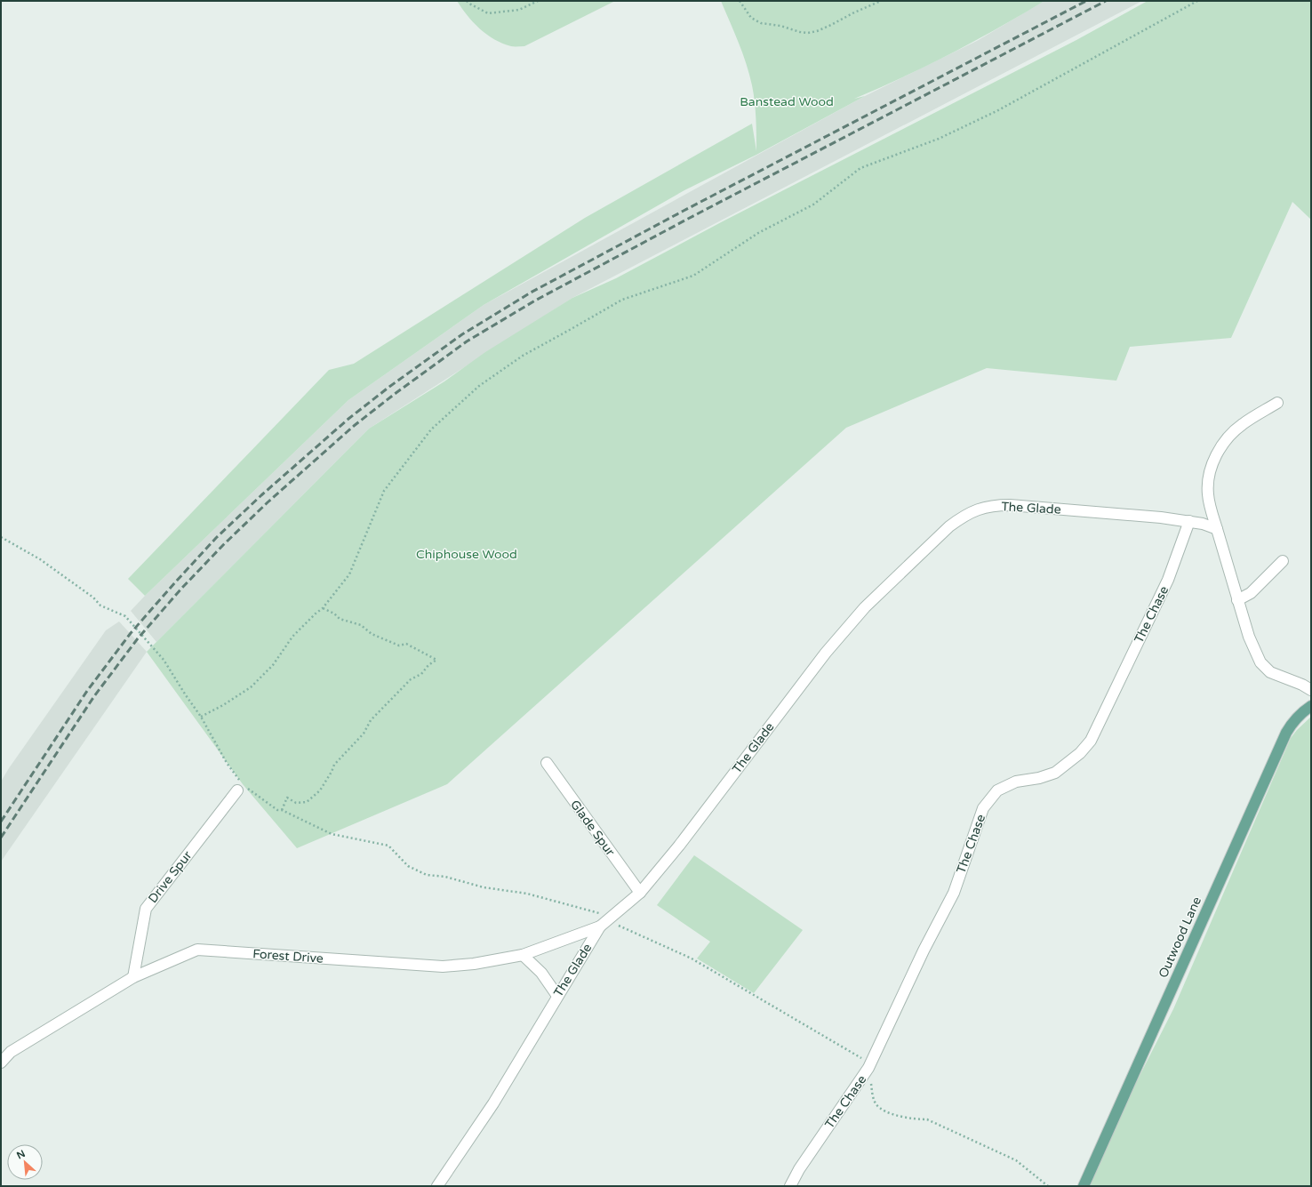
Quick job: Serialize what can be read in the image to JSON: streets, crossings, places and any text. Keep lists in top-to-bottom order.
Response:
{
  "streets": {
    "main road": ["Outwood Lane"],
    "street": [
      "The Glade",
      "The Chase",
      "Glade Spur",
      "Drive Spur",
      "Forest Drive"
    ]
  },
  "crossings": [
    ["The Glade", "The Chase"],
    ["The Glade", "Glade Spur"],
    ["The Glade", "Forest Drive"],
    ["Drive Spur", "Forest Drive"]
  ],
  "parks": ["Banstead Wood", "Chiphouse Wood"],
  "north": "top left"
}
